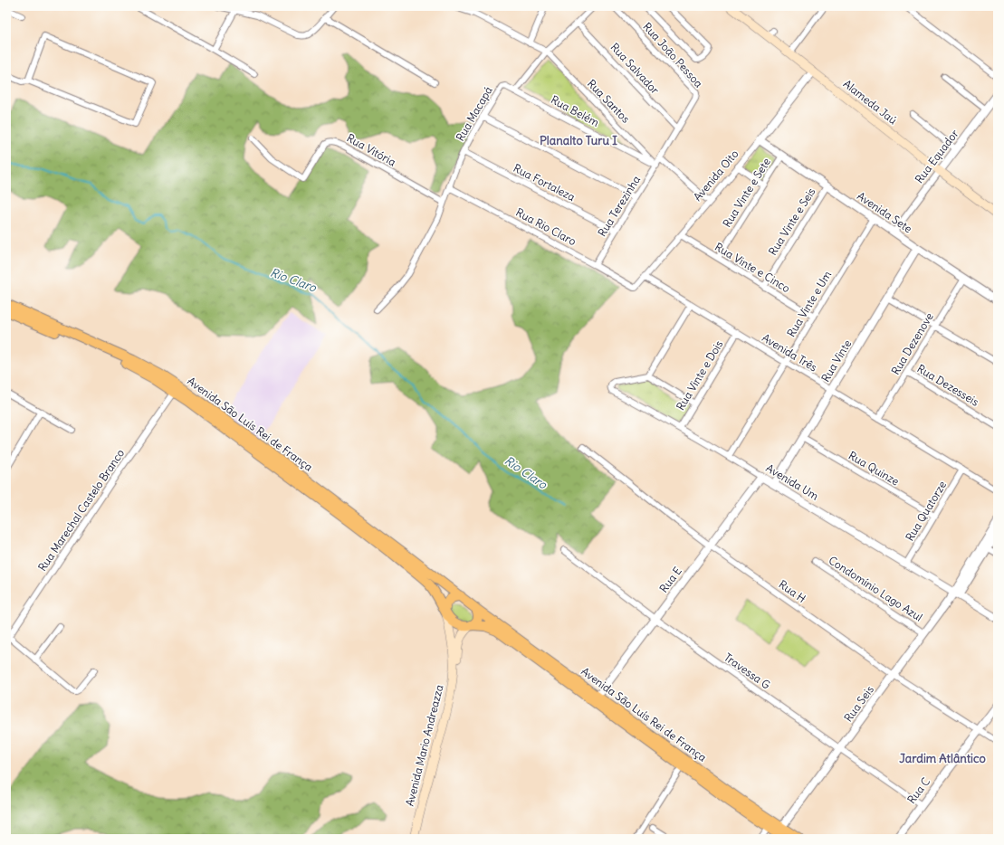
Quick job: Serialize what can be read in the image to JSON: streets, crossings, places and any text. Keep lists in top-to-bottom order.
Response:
{
  "streets": {
    "main road": ["Alameda Jaú", "Avenida São Luís Rei de França", "Avenida Mario Andreazza"],
    "street": [
      "Rua João Pessoa",
      "Rua Salvador",
      "Rua Santos",
      "Rua Belém",
      "Rua Macapá",
      "Rua Vitória",
      "Rua Equador",
      "Avenida Oito",
      "Rua Fortaleza",
      "Rua Vinte e Sete",
      "Rua Terezinha",
      "Avenida Sete",
      "Rua Vinte e Seis",
      "Rua Rio Claro",
      "Rua Vinte e Cinco",
      "Rua Vinte e Um",
      "Rua Dezenove",
      "Avenida Três",
      "Rua Vinte",
      "Rua Vinte e Dois",
      "Rua Dezesseis",
      "Rua Quinze",
      "Avenida Um",
      "Rua Marechal Castelo Branco",
      "Rua Quatorze",
      "Rua E",
      "Condomínio Lago Azul",
      "Rua H",
      "Travessa G",
      "Rua Seis",
      "Rua C"
    ]
  },
  "crossings": [
    ["Rua João Pessoa", "Rua Salvador"],
    ["Rua João Pessoa", "Rua Terezinha"],
    ["Rua Santos", "Rua Belém"],
    ["Rua Santos", "Rua Terezinha"],
    ["Alameda Jaú", "Rua Equador"],
    ["Alameda Jaú", "Avenida Oito"],
    ["Rua Belém", "Rua Macapá"],
    ["Rua Belém", "Rua Terezinha"],
    ["Rua Macapá", "Rua Fortaleza"],
    ["Rua Equador", "Avenida Sete"],
    ["Avenida Oito", "Avenida Sete"],
    ["Avenida Oito", "Rua Rio Claro"],
    ["Avenida Oito", "Rua Vinte e Cinco"],
    ["Avenida Oito", "Avenida Três"],
    ["Rua Fortaleza", "Rua Terezinha"],
    ["Rua Vinte e Sete", "Avenida Sete"],
    ["Rua Vinte e Sete", "Rua Vinte e Cinco"],
    ["Rua Terezinha", "Rua Rio Claro"],
    ["Avenida Sete", "Rua Vinte e Seis"],
    ["Avenida Sete", "Rua Vinte e Um"],
    ["Avenida Sete", "Rua Dezenove"],
    ["Avenida Sete", "Rua Vinte"],
    ["Rua Vinte e Seis", "Rua Vinte e Cinco"],
    ["Rua Vinte e Cinco", "Rua Vinte e Um"],
    ["Rua Vinte e Um", "Avenida Três"],
    ["Rua Vinte e Um", "Avenida Um"],
    ["Rua Dezenove", "Avenida Três"],
    ["Rua Dezenove", "Rua Dezesseis"],
    ["Avenida Três", "Rua Vinte"],
    ["Avenida Três", "Rua Vinte e Dois"],
    ["Avenida Três", "Rua Quatorze"],
    ["Rua Vinte", "Rua Quinze"],
    ["Rua Vinte", "Avenida Um"],
    ["Rua Vinte e Dois", "Avenida Um"],
    ["Avenida São Luís Rei de França", "Rua Marechal Castelo Branco"],
    ["Avenida São Luís Rei de França", "Rua E"],
    ["Avenida São Luís Rei de França", "Rua Seis"],
    ["Avenida São Luís Rei de França", "Avenida Mario Andreazza"],
    ["Rua Quinze", "Rua Quatorze"],
    ["Avenida Um", "Rua Quatorze"],
    ["Avenida Um", "Rua E"],
    ["Avenida Um", "Rua Seis"],
    ["Rua E", "Rua H"],
    ["Rua E", "Travessa G"],
    ["Condomínio Lago Azul", "Rua Seis"],
    ["Rua H", "Rua Seis"],
    ["Rua H", "Rua C"],
    ["Travessa G", "Rua Seis"],
    ["Travessa G", "Rua C"]
  ],
  "districts": ["Planalto Turu I", "Jardim Atlântico"],
  "water": ["Rio Claro"]
}
